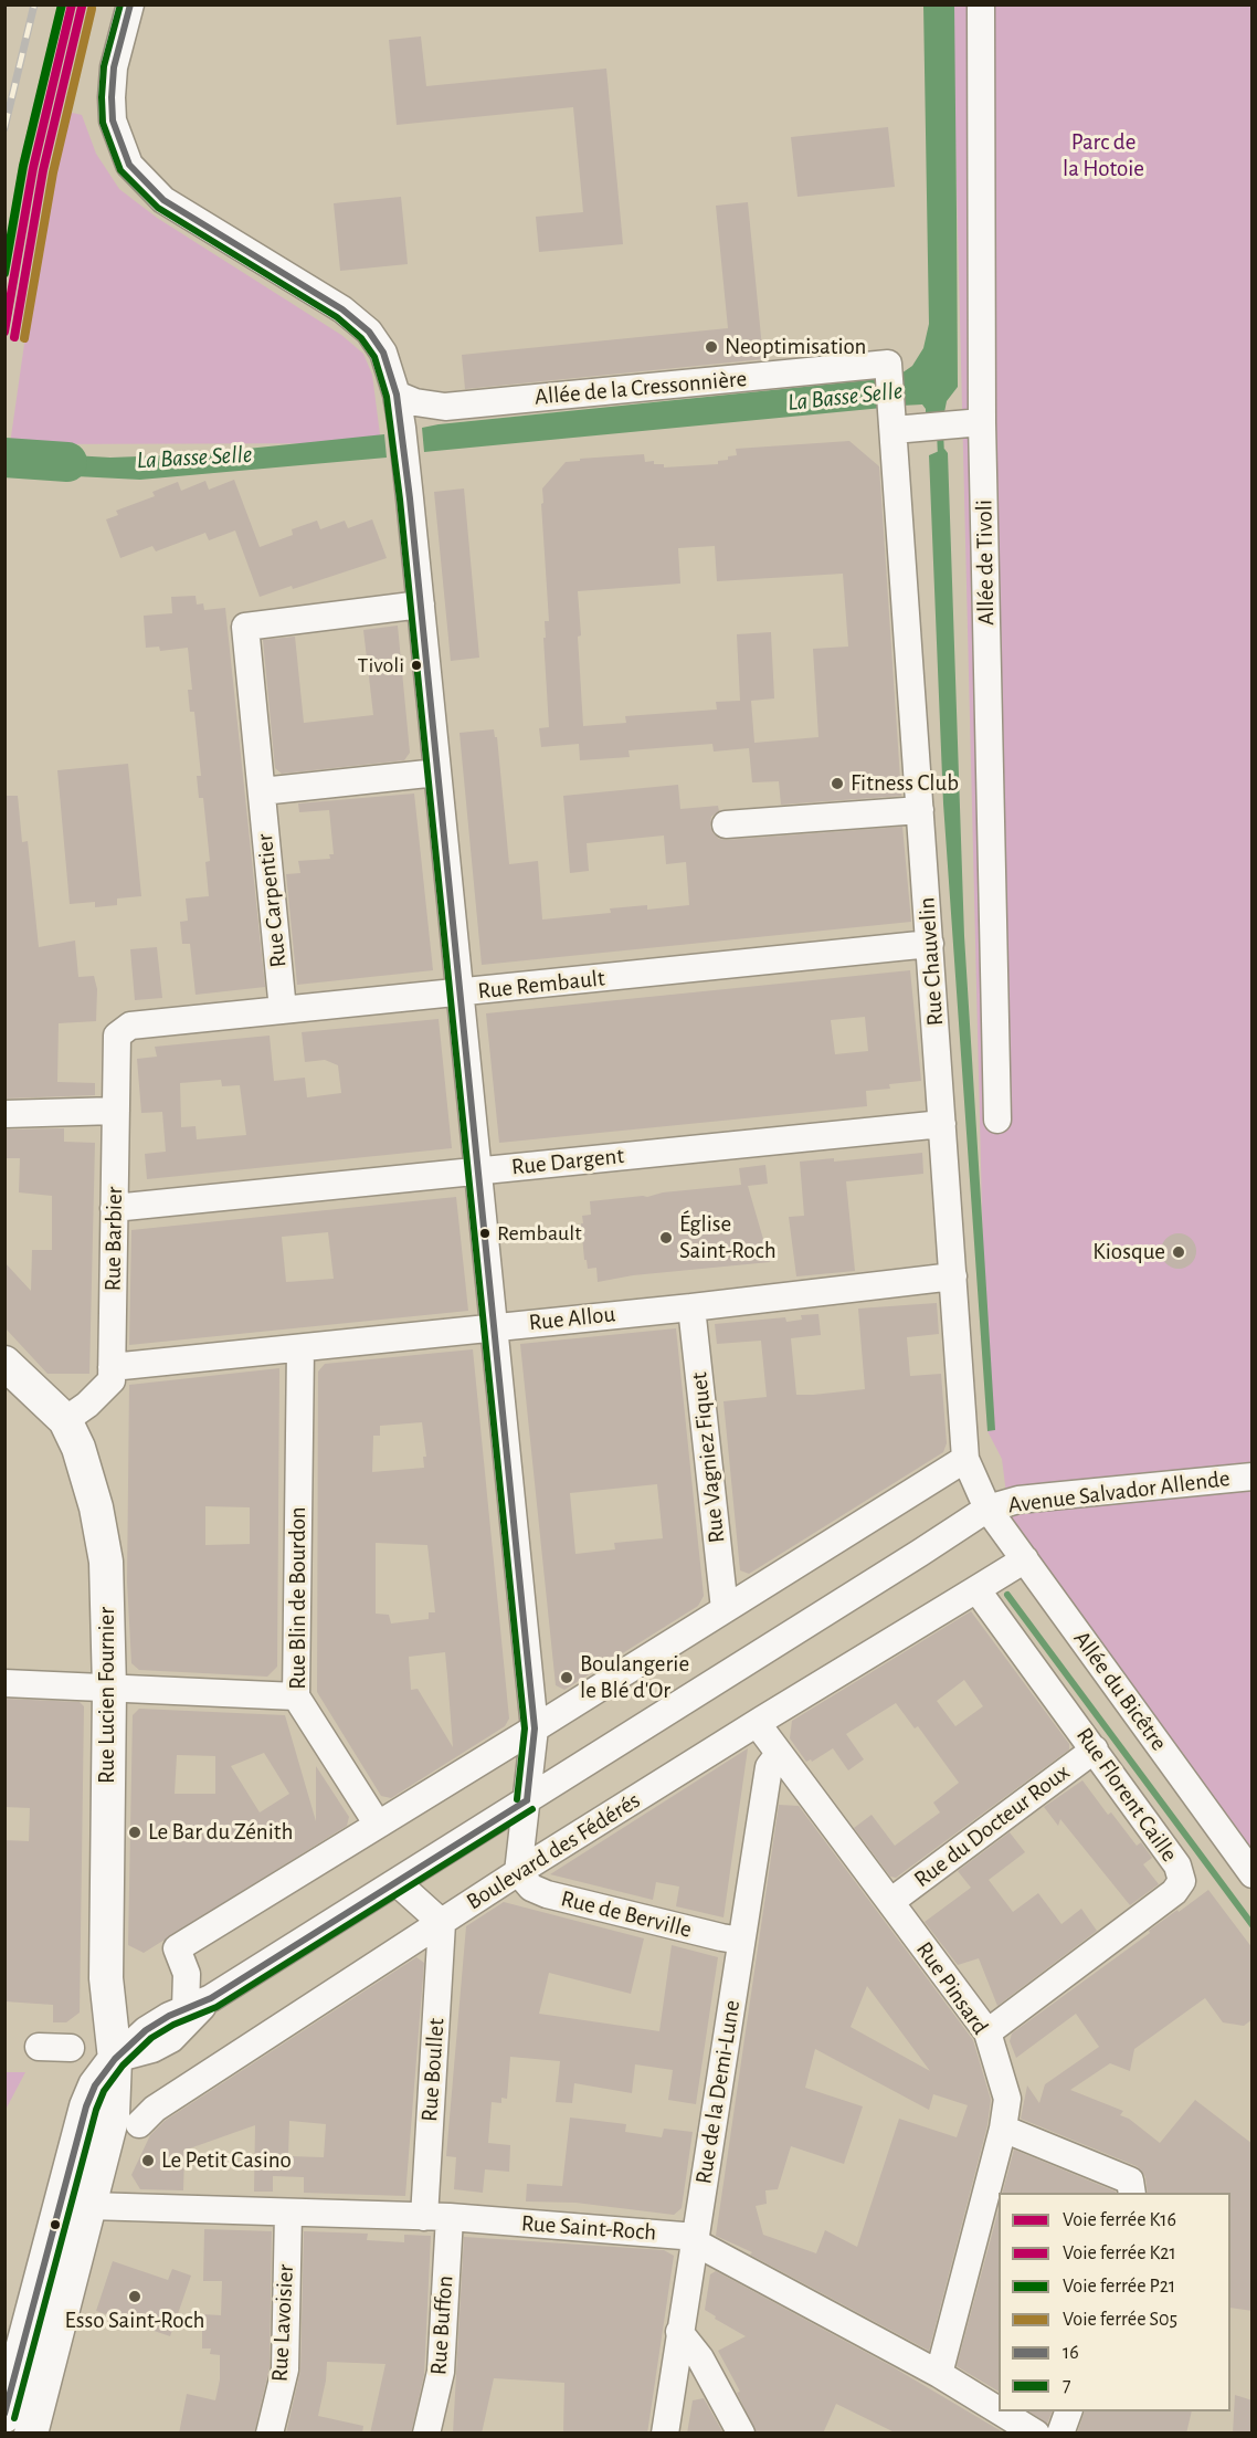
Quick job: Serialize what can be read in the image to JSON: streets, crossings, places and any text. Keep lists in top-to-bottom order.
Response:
{
  "streets": {
    "main road": ["Rue Lucien Fournier"],
    "street": [
      "Allée de la Cressonnière",
      "Allée de Tivoli",
      "Rue Carpentier",
      "Rue Chauvelin",
      "Rue Rembault",
      "Rue Dargent",
      "Rue Barbier",
      "Rue Allou",
      "Rue Vagniez Fiquet",
      "Avenue Salvador Allende",
      "Rue Blin de Bourdon",
      "Allée du Bicêtre",
      "Rue Florent Caille",
      "Rue du Docteur Roux",
      "Boulevard des Fédérés",
      "Rue de Berville",
      "Rue Pinsard",
      "Rue Boullet",
      "Rue de la Demi-Lune",
      "Rue Saint-Roch",
      "Rue Lavoisier",
      "Rue Buffon"
    ]
  },
  "crossings": [
    ["Allée de la Cressonnière", "Rue Chauvelin"],
    ["Rue Carpentier", "Rue Rembault"],
    ["Rue Chauvelin", "Rue Rembault"],
    ["Rue Chauvelin", "Rue Dargent"],
    ["Rue Chauvelin", "Rue Allou"],
    ["Rue Chauvelin", "Avenue Salvador Allende"],
    ["Rue Chauvelin", "Allée du Bicêtre"],
    ["Rue Rembault", "Rue Barbier"],
    ["Rue Dargent", "Rue Barbier"],
    ["Rue Barbier", "Rue Allou"],
    ["Rue Barbier", "Rue Lucien Fournier"],
    ["Rue Allou", "Rue Vagniez Fiquet"],
    ["Rue Allou", "Rue Blin de Bourdon"],
    ["Avenue Salvador Allende", "Allée du Bicêtre"],
    ["Rue Lucien Fournier", "Rue Saint-Roch"],
    ["Rue Florent Caille", "Rue du Docteur Roux"],
    ["Rue Florent Caille", "Boulevard des Fédérés"],
    ["Rue Florent Caille", "Rue Pinsard"],
    ["Rue du Docteur Roux", "Rue Pinsard"],
    ["Boulevard des Fédérés", "Rue de Berville"],
    ["Boulevard des Fédérés", "Rue Pinsard"],
    ["Boulevard des Fédérés", "Rue Boullet"],
    ["Rue de Berville", "Rue de la Demi-Lune"],
    ["Rue Pinsard", "Rue de la Demi-Lune"],
    ["Rue Pinsard", "Rue Saint-Roch"],
    ["Rue Boullet", "Rue Saint-Roch"],
    ["Rue Boullet", "Rue Buffon"],
    ["Rue de la Demi-Lune", "Rue Saint-Roch"],
    ["Rue Saint-Roch", "Rue Lavoisier"],
    ["Rue Saint-Roch", "Rue Buffon"]
  ],
  "water": ["La Basse Selle"],
  "parks": ["Parc de la Hotoie"],
  "places": [
    "Neoptimisation",
    "Tivoli",
    "Fitness Club",
    "Rembault",
    "Église Saint-Roch",
    "Kiosque",
    "Boulangerie le Blé d'Or",
    "Le Bar du Zénith",
    "Le Petit Casino",
    "Esso Saint-Roch"
  ],
  "lines": [
    "rail line K16",
    "rail line P21",
    "transit line 16",
    "transit line 7",
    "rail line K21",
    "rail line S05"
  ],
  "legend": [
    "Voie ferrée K16",
    "Voie ferrée K21",
    "Voie ferrée P21",
    "Voie ferrée S05",
    "16",
    "7"
  ]
}
